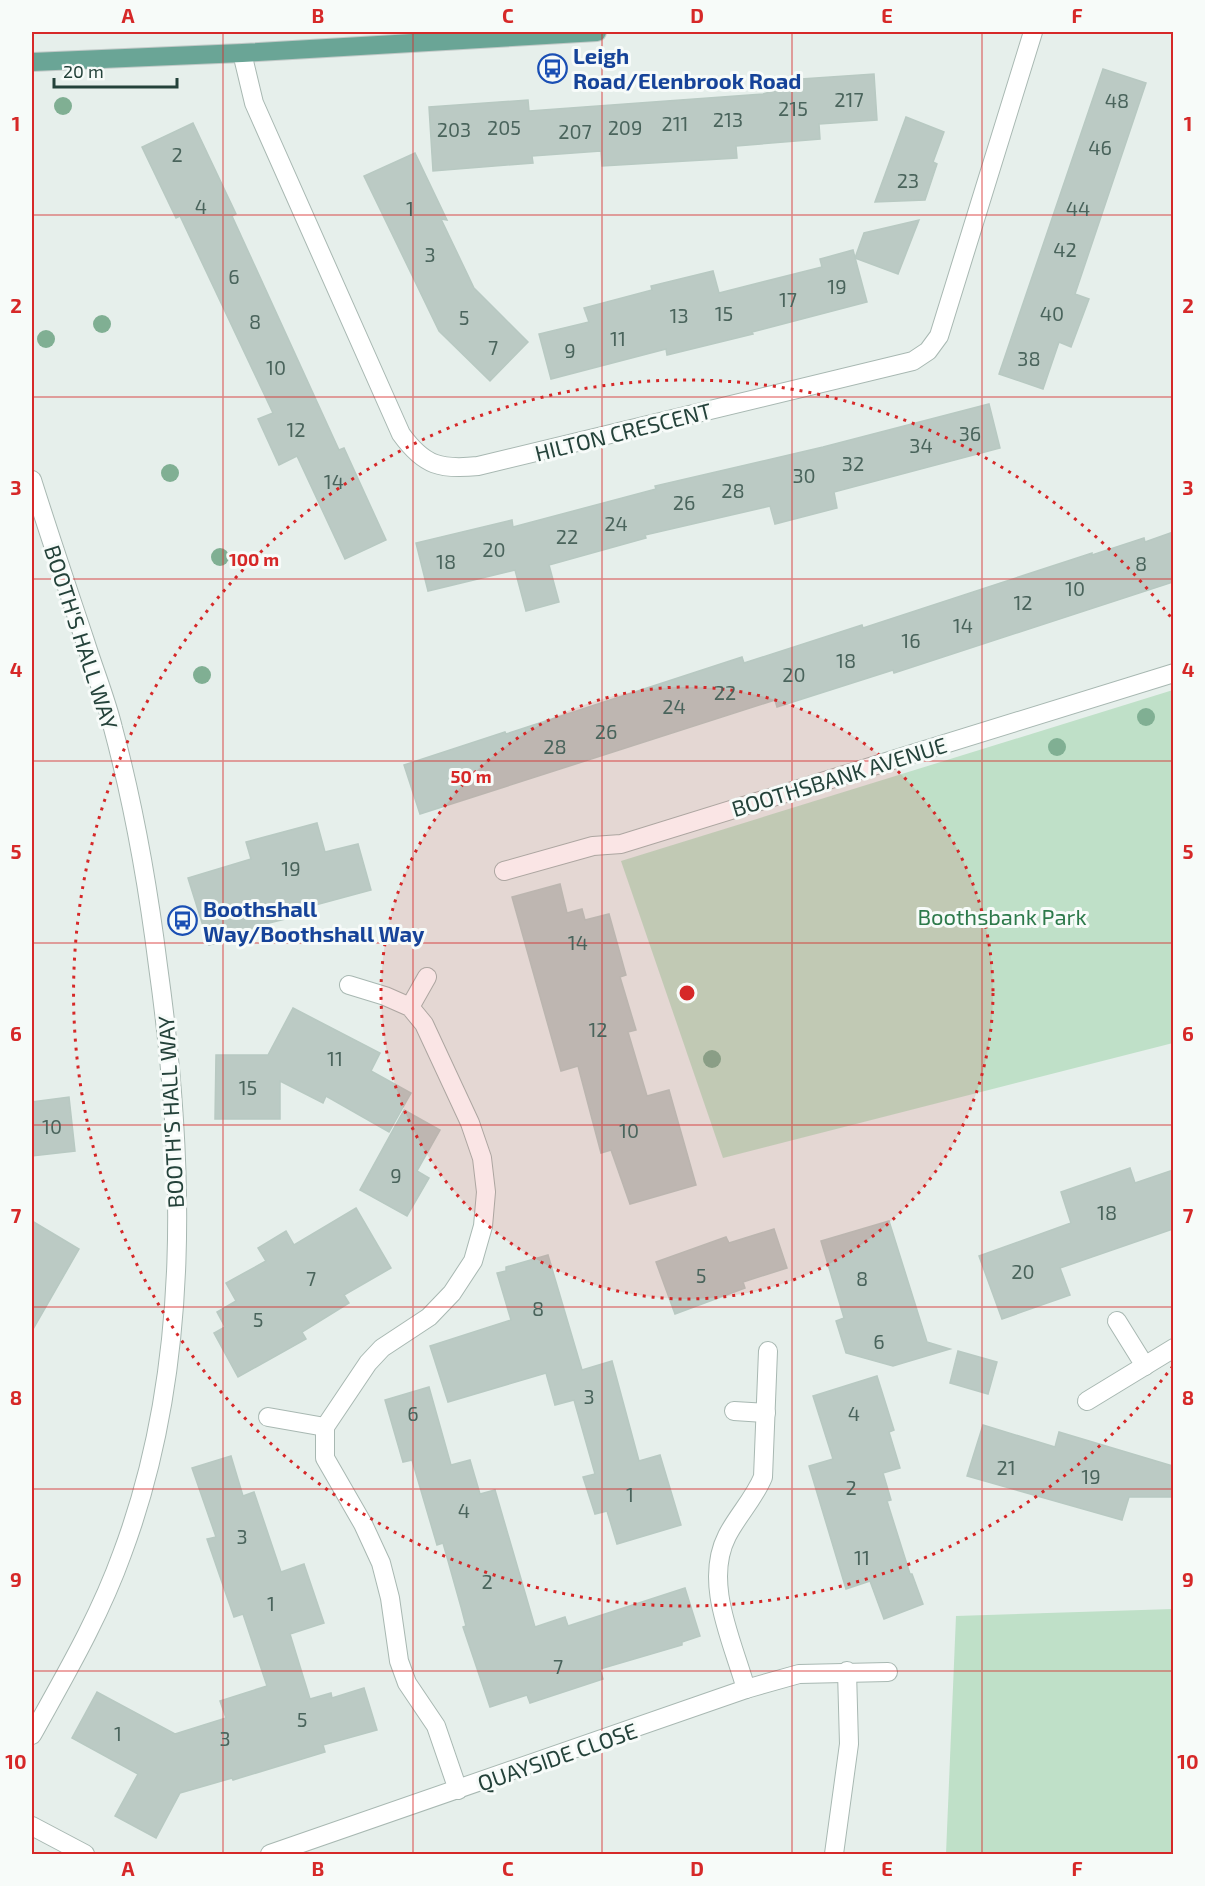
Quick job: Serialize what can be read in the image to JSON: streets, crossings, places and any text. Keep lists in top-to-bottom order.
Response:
{
  "streets": {
    "street": [
      "HILTON CRESCENT",
      "BOOTH'S HALL WAY",
      "BOOTHSBANK AVENUE",
      "QUAYSIDE CLOSE"
    ]
  },
  "parks": ["Boothsbank Park"],
  "places": {
    "bus stop": ["Leigh Road/Elenbrook Road", "Boothshall Way/Boothshall Way"]
  },
  "house_numbers": [
    "217",
    "48",
    "215",
    "213",
    "211",
    "205",
    "209",
    "203",
    "207",
    "46",
    "2",
    "23",
    "4",
    "1",
    "44",
    "42",
    "3",
    "6",
    "19",
    "17",
    "15",
    "40",
    "13",
    "5",
    "8",
    "11",
    "7",
    "9",
    "38",
    "10",
    "12",
    "36",
    "34",
    "32",
    "30",
    "14",
    "28",
    "26",
    "24",
    "22",
    "20",
    "18",
    "8",
    "10",
    "12",
    "14",
    "16",
    "18",
    "20",
    "22",
    "24",
    "26",
    "28",
    "19",
    "14",
    "12",
    "11",
    "15",
    "10",
    "10",
    "9",
    "18",
    "20",
    "5",
    "7",
    "8",
    "8",
    "5",
    "6",
    "3",
    "6",
    "4",
    "21",
    "19",
    "2",
    "1",
    "4",
    "3",
    "11",
    "2",
    "1",
    "7",
    "5",
    "1",
    "3"
  ],
  "scale_bar": "20 m",
  "grid": {
    "columns": [
      "A",
      "B",
      "C",
      "D",
      "E",
      "F"
    ],
    "rows": [
      "1",
      "2",
      "3",
      "4",
      "5",
      "6",
      "7",
      "8",
      "9",
      "10"
    ]
  },
  "rings": ["100 m", "50 m"]
}
